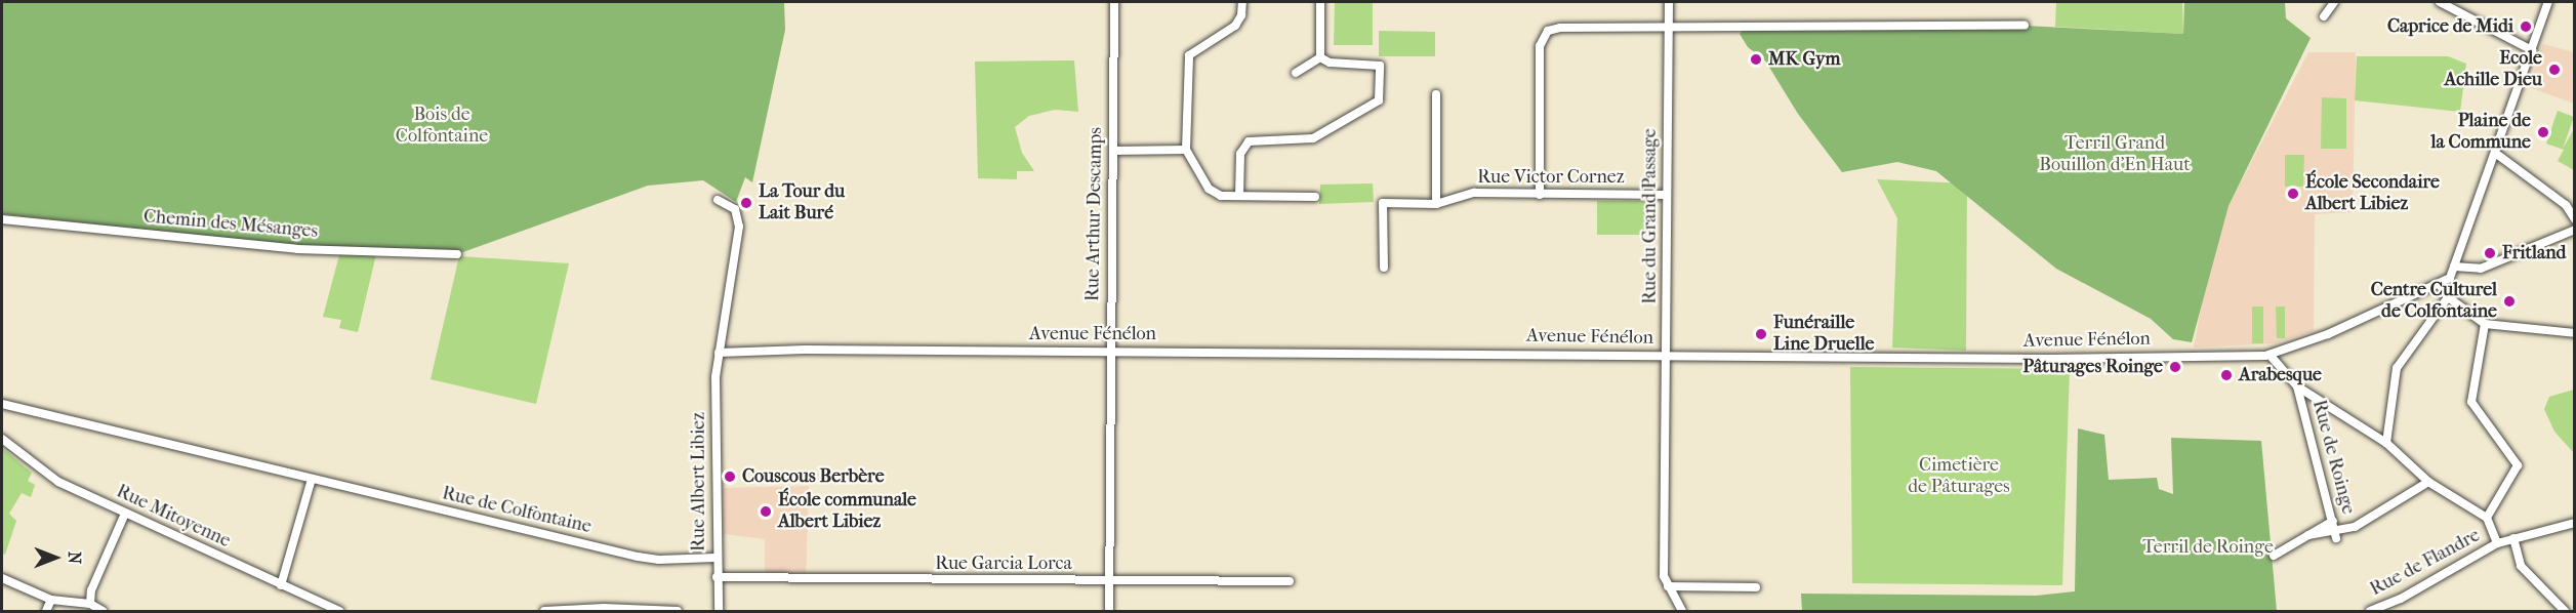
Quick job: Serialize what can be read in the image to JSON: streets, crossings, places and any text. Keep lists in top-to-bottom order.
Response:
{
  "streets": {
    "street": [
      "Rue Victor Cornez",
      "Rue Arthur Descamps",
      "Rue du Grand Passage",
      "Chemin des Mésanges",
      "Avenue Fénélon",
      "Rue de Roinge",
      "Rue Albert Libiez",
      "Rue de Colfontaine",
      "Rue Mitoyenne",
      "Rue de Flandre",
      "Rue Garcia Lorca"
    ]
  },
  "crossings": [
    ["Rue Victor Cornez", "Rue du Grand Passage"],
    ["Rue Arthur Descamps", "Avenue Fénélon"],
    ["Rue Arthur Descamps", "Rue Garcia Lorca"],
    ["Rue du Grand Passage", "Avenue Fénélon"],
    ["Avenue Fénélon", "Rue Albert Libiez"],
    ["Rue Albert Libiez", "Rue de Colfontaine"],
    ["Rue Albert Libiez", "Rue Garcia Lorca"]
  ],
  "parks": [
    "Bois de Colfontaine",
    "Terril Grand Bouillon d'En Haut",
    "Cimetière de Pâturages",
    "Terril de Roinge"
  ],
  "places": [
    "Caprice de Midi",
    "MK Gym",
    "Ecole Achille Dieu",
    "Plaine de la Commune",
    "École Secondaire Albert Libiez",
    "La Tour du Lait Buré",
    "Fritland",
    "Centre Culturel de Colfontaine",
    "Funéraille Line Druelle",
    "Pâturages Roinge",
    "Arabesque",
    "Couscous Berbère",
    "École communale Albert Libiez"
  ],
  "north": "right"
}
